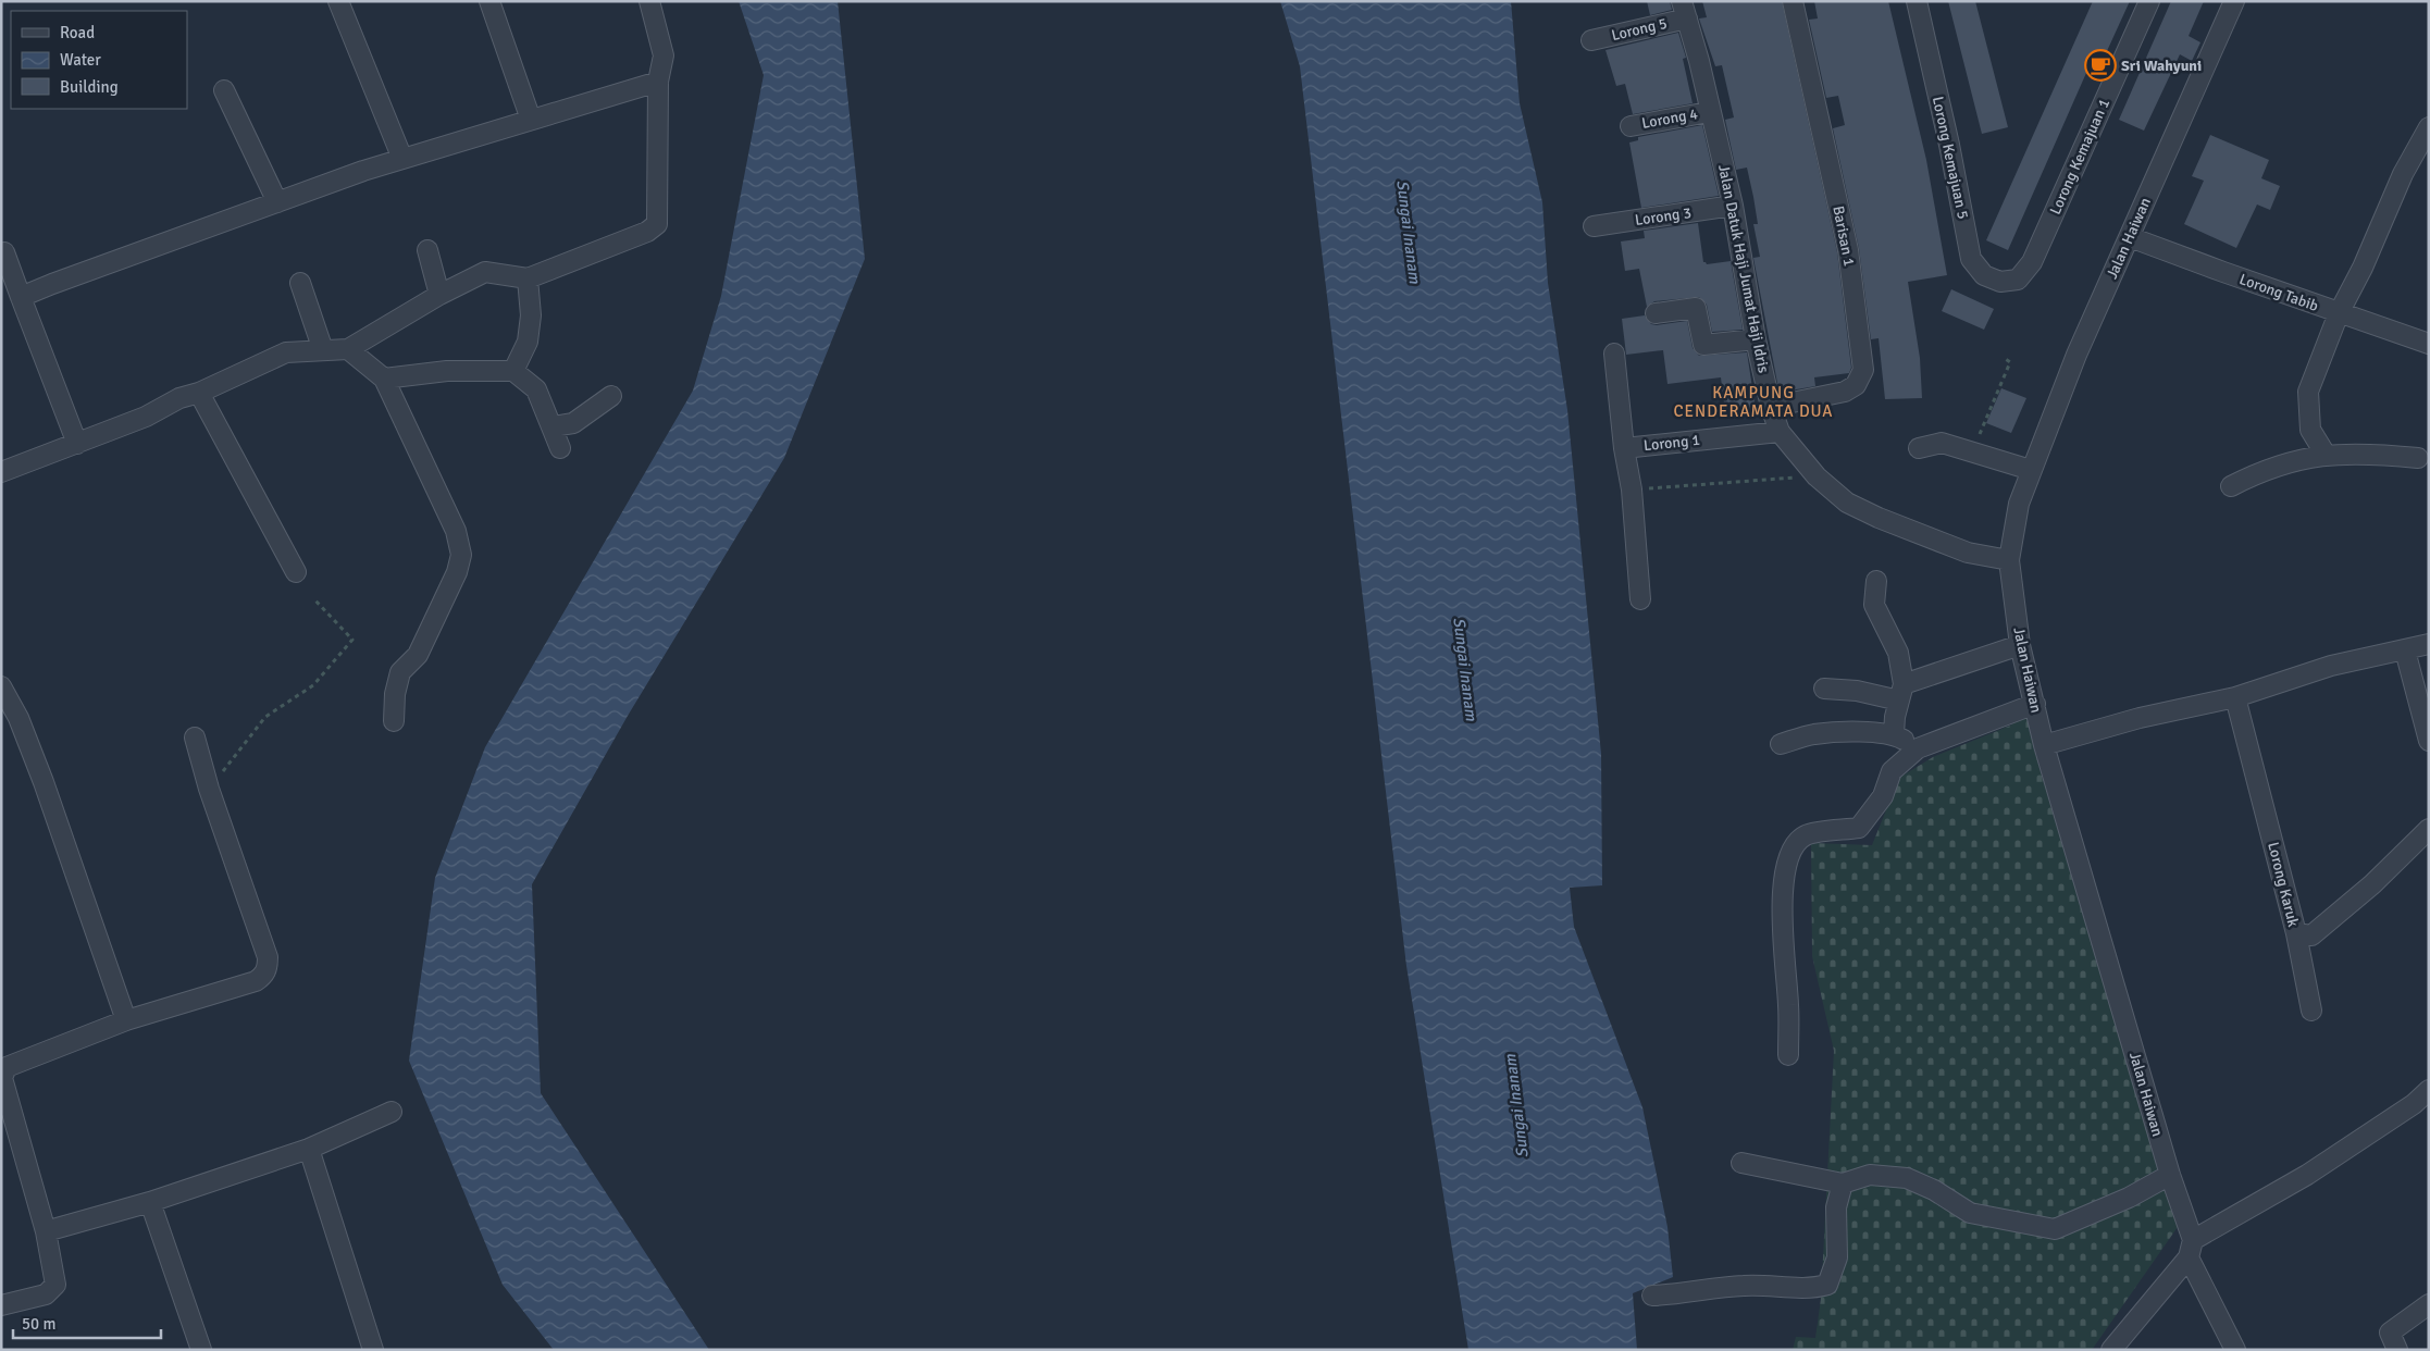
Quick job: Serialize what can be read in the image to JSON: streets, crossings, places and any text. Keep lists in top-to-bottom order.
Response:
{
  "streets": {
    "street": [
      "Lorong 5",
      "Lorong 4",
      "Lorong Kemajuan 1",
      "Lorong Kemajuan 5",
      "Lorong 3",
      "Barisan 1",
      "Jalan Haiwan",
      "Jalan Datuk Haji Jumat Haji Idris",
      "Lorong Tabib",
      "Lorong 1",
      "Lorong Karuk"
    ]
  },
  "crossings": [
    ["Lorong 5", "Jalan Datuk Haji Jumat Haji Idris"],
    ["Lorong 4", "Jalan Datuk Haji Jumat Haji Idris"],
    ["Lorong Kemajuan 1", "Lorong Kemajuan 5"],
    ["Lorong 3", "Jalan Datuk Haji Jumat Haji Idris"],
    ["Barisan 1", "Jalan Datuk Haji Jumat Haji Idris"],
    ["Jalan Haiwan", "Jalan Datuk Haji Jumat Haji Idris"],
    ["Jalan Haiwan", "Lorong Tabib"],
    ["Jalan Datuk Haji Jumat Haji Idris", "Lorong 1"]
  ],
  "districts": ["KAMPUNG CENDERAMATA DUA"],
  "water": ["Sungai Inanam"],
  "places": {
    "cafe": ["Sri Wahyuni"]
  },
  "legend": ["Road", "Water", "Building"],
  "scale_bar": "50 m"
}
